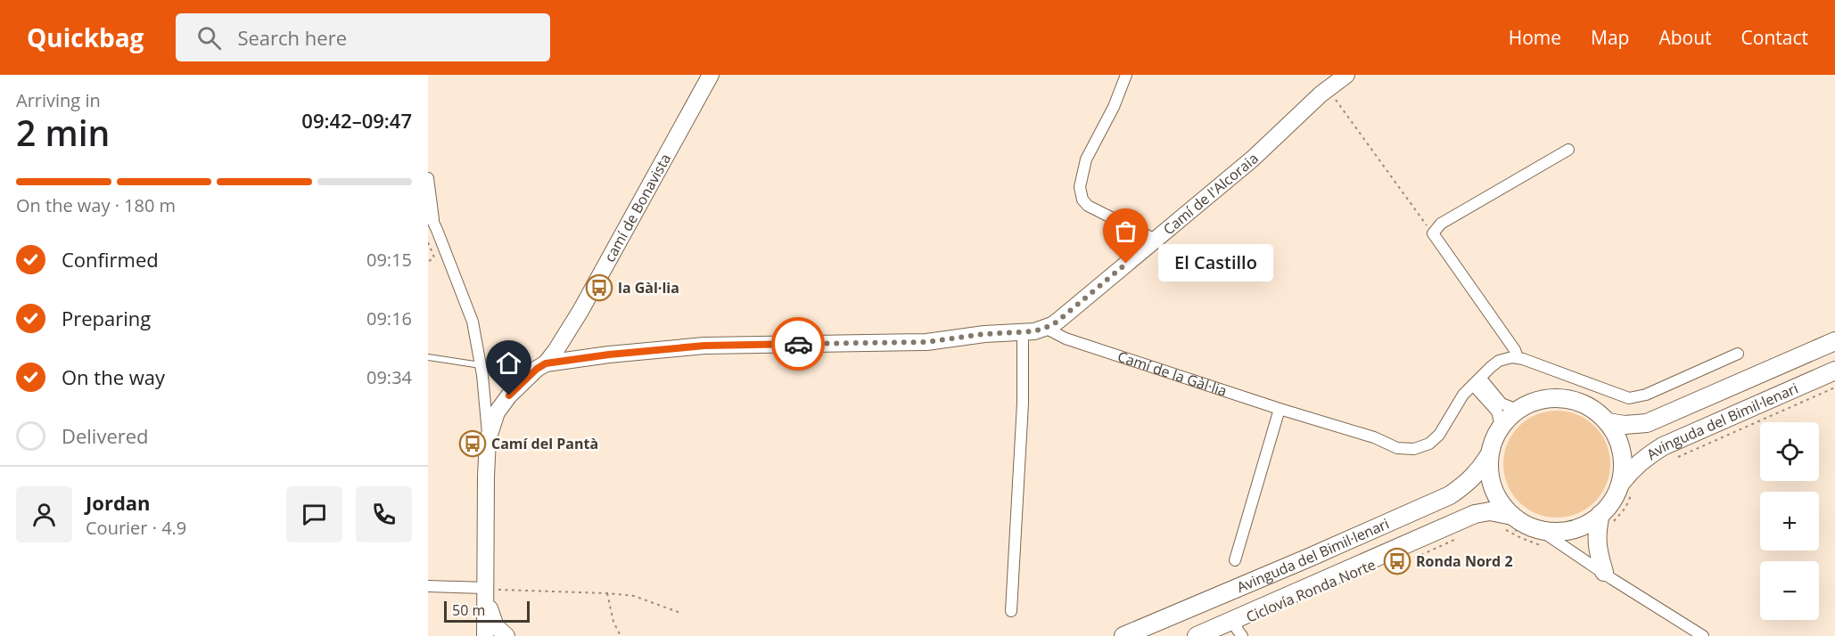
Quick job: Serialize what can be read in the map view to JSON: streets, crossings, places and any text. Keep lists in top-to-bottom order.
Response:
{
  "streets": {
    "main road": ["Avinguda del Bimil·lenari"],
    "street": ["Camí de l'Alcoraia", "camí de Bonavista", "Camí de la Gàl·lia"]
  },
  "crossings": [
    ["Camí de l'Alcoraia", "Camí de la Gàl·lia"]
  ],
  "places": {
    "other": ["El Castillo"],
    "bus stop": ["la Gàl·lia", "Camí del Pantà", "Ronda Nord 2"]
  },
  "scale_bar": "50 m",
  "page": {
    "header": "Quickbag",
    "search": "Search here",
    "nav": [
      "Home",
      "Map",
      "About",
      "Contact"
    ],
    "heading": ["2 min", "Arriving in", "09:42–09:47"],
    "panel": ["Jordan", "Courier · 4.9"],
    "bar": "On the way · 180 m",
    "list": [
      ["Confirmed", "09:15"],
      ["Preparing", "09:16"],
      ["On the way", "09:34"],
      "Delivered"
    ],
    "bubble": "El Castillo",
    "map_buttons": ["+", "−"],
    "scale": "50 m"
  }
}
